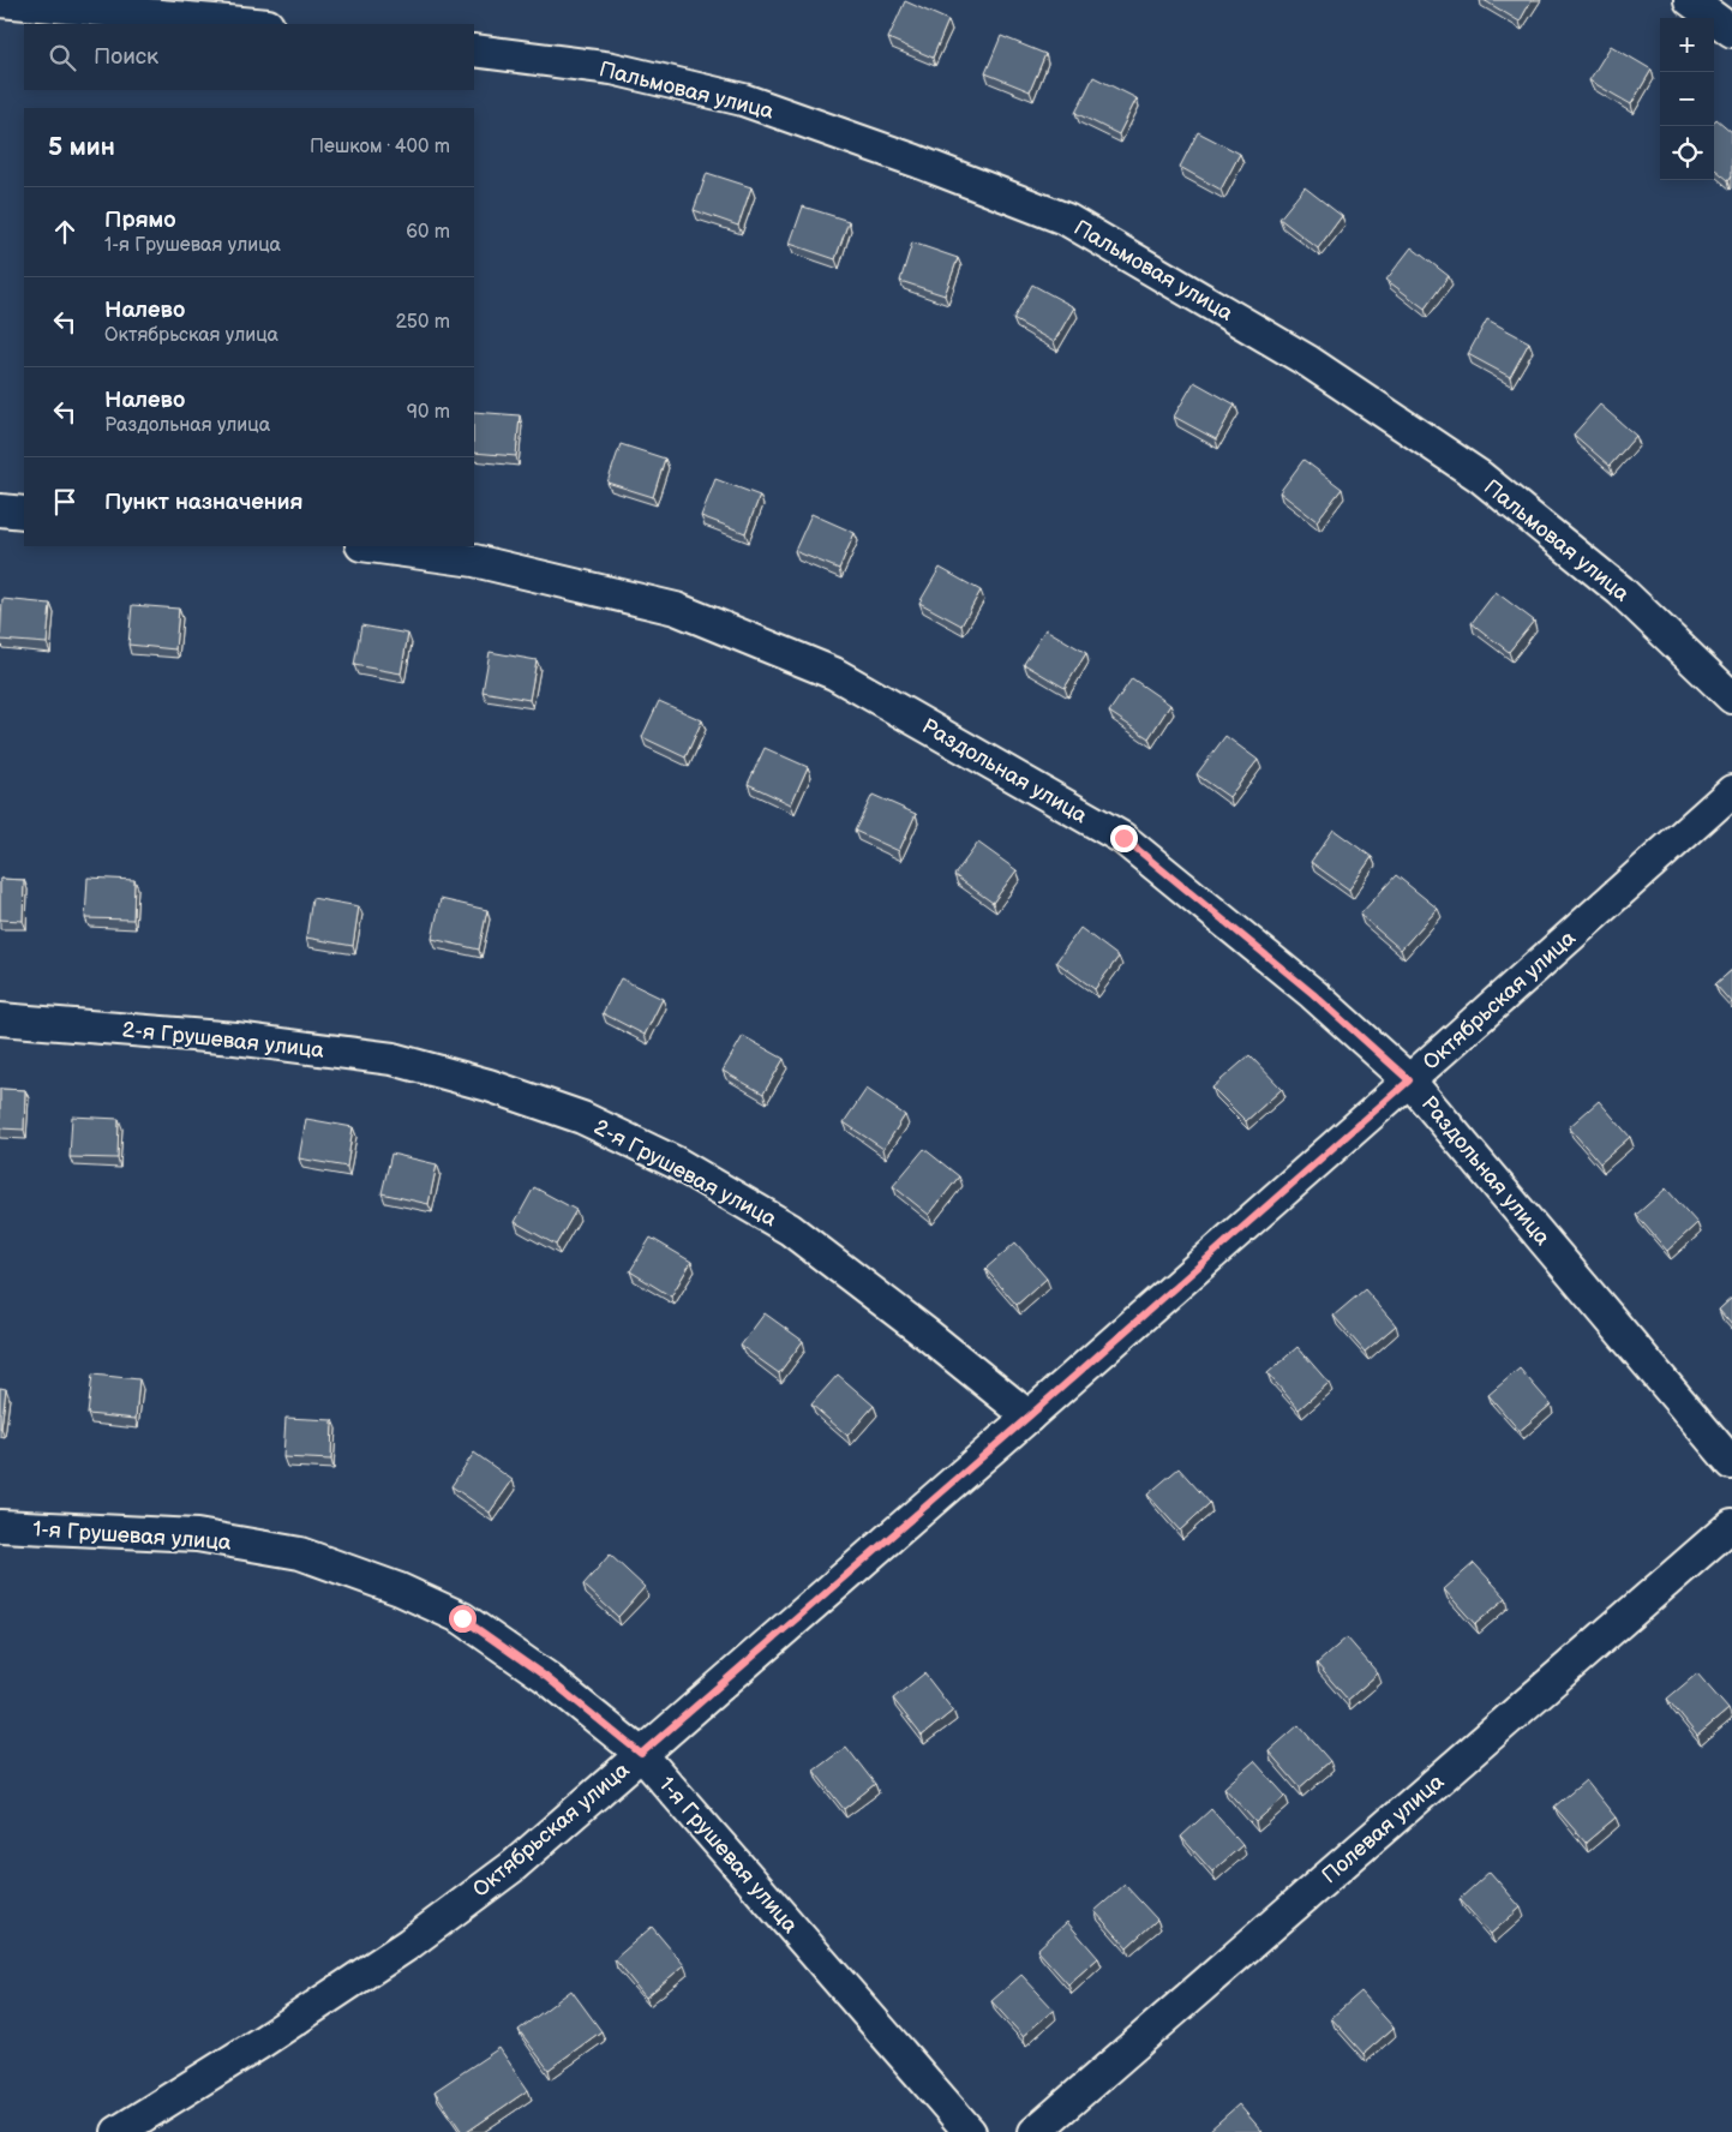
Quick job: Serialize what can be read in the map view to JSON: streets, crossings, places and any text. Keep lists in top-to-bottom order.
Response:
{
  "streets": {
    "street": [
      "Пальмовая улица",
      "Раздольная улица",
      "Октябрьская улица",
      "2-я Грушевая улица",
      "1-я Грушевая улица",
      "Полевая улица"
    ]
  },
  "crossings": [
    ["Раздольная улица", "Октябрьская улица"],
    ["Октябрьская улица", "2-я Грушевая улица"],
    ["Октябрьская улица", "1-я Грушевая улица"]
  ],
  "page": {
    "map_buttons": ["+", "−"],
    "search": "Поиск",
    "heading": ["5 мин", "Пешком · 400 m"],
    "list": [
      ["Прямо", "1-я Грушевая улица", "60 m"],
      ["Налево", "Октябрьская улица", "250 m"],
      ["Налево", "Раздольная улица", "90 m"],
      "Пункт назначения"
    ]
  }
}
